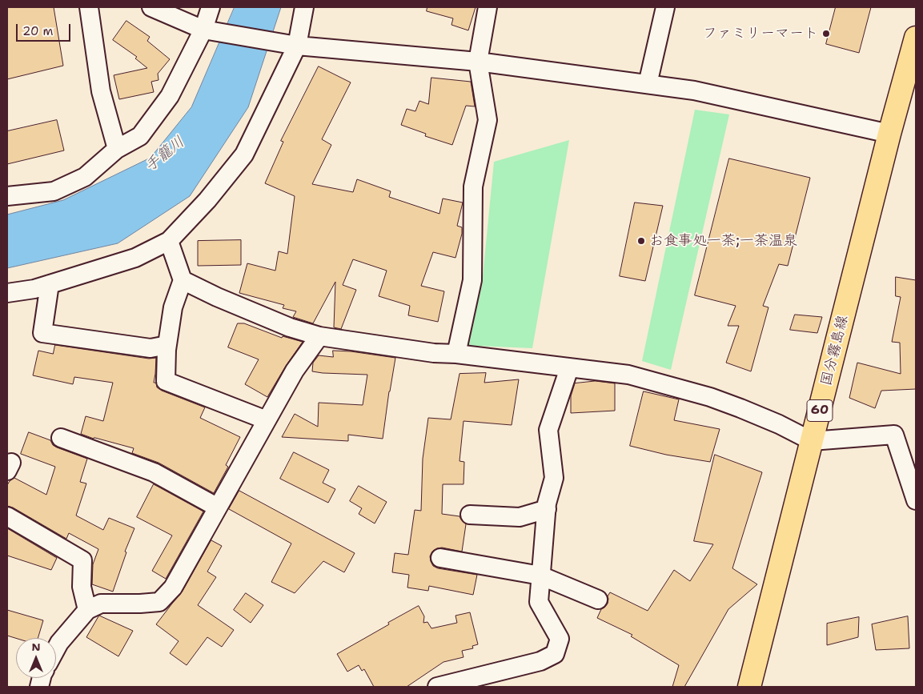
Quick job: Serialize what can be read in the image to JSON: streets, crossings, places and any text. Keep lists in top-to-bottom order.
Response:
{
  "streets": {
    "main road": ["国分霧島線", "60"]
  },
  "water": ["手籠川"],
  "places": ["ファミリーマート", "お食事処一茶;一茶温泉"],
  "scale_bar": "20 m",
  "north": "top"
}
